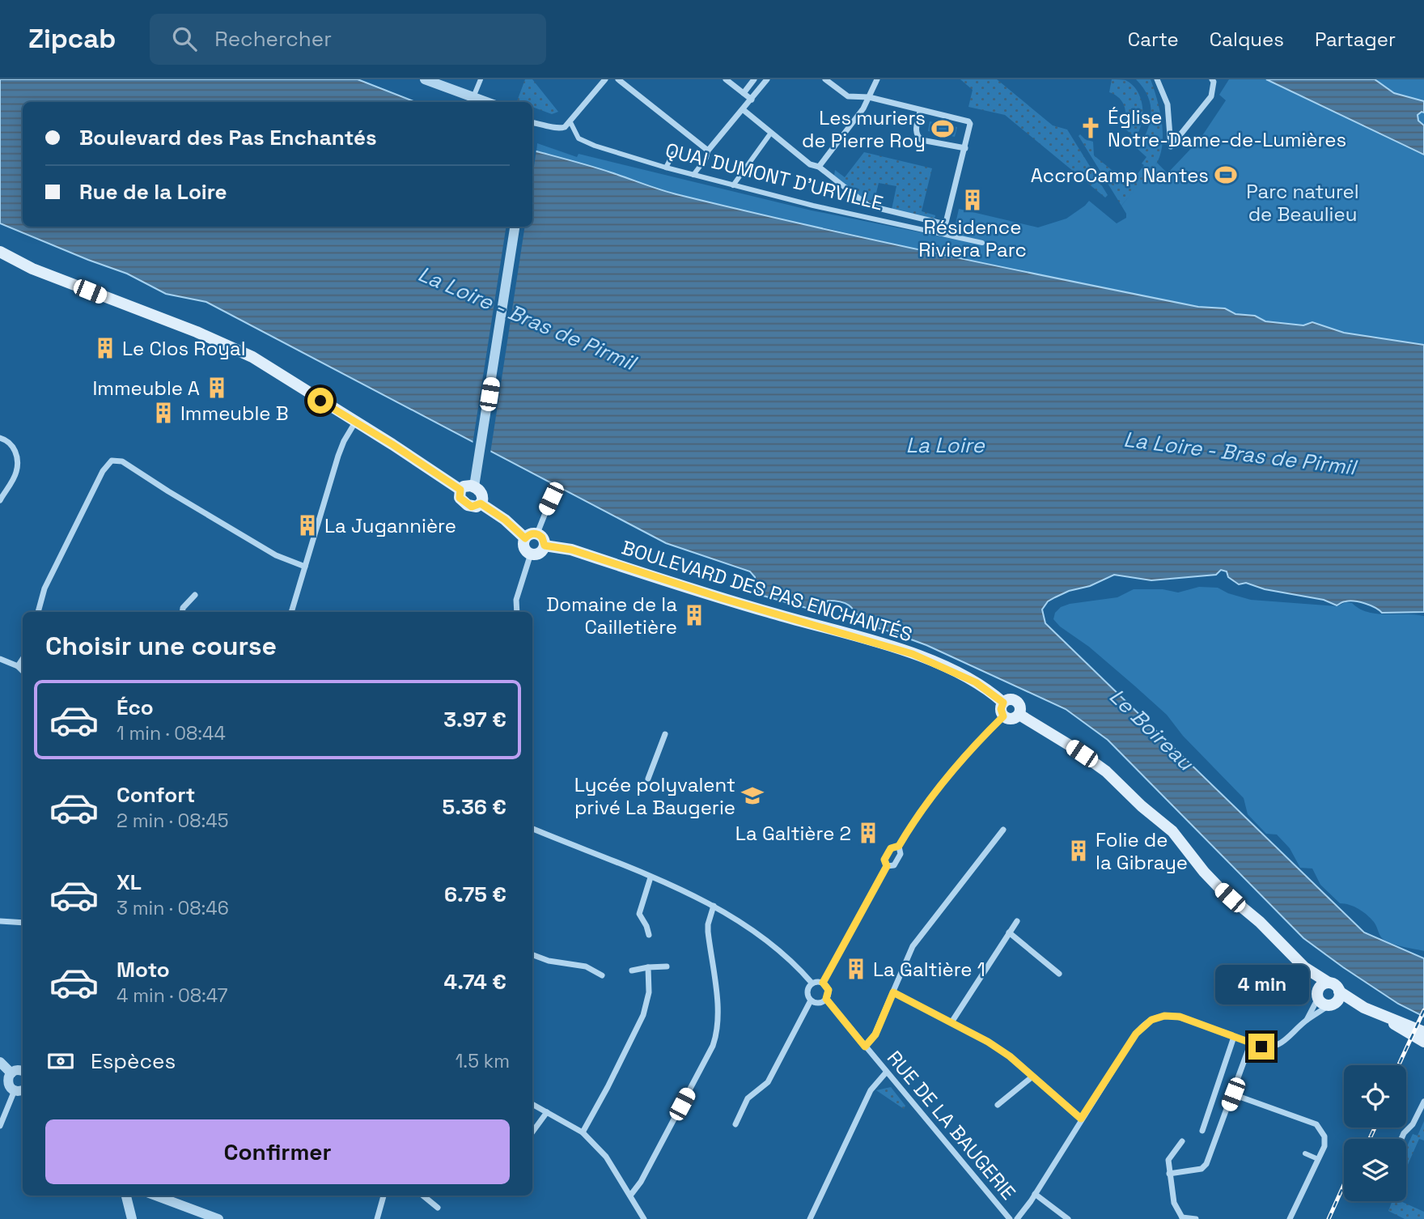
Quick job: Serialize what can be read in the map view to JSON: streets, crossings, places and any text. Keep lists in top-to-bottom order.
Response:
{
  "streets": {
    "main road": ["BOULEVARD DES PAS ENCHANTÉS"],
    "street": ["QUAI DUMONT D'URVILLE", "RUE DE LA BAUGERIE"]
  },
  "water": ["La Loire - Bras de Pirmil", "La Loire", "Le Boireau"],
  "parks": ["Parc naturel de Beaulieu"],
  "places": {
    "church": ["Église Notre-Dame-de-Lumières"],
    "sports": ["Les muriers de Pierre Roy", "AccroCamp Nantes"],
    "building": [
      "Résidence Riviera Parc",
      "Le Clos Royal",
      "Immeuble A",
      "Immeuble B",
      "La Jugannière",
      "Domaine de la Cailletière",
      "La Galtière 2",
      "Folie de la Gibraye",
      "La Galtière 1"
    ],
    "school or university": ["Lycée polyvalent privé La Baugerie"]
  },
  "page": {
    "header": "Zipcab",
    "search": "Rechercher",
    "nav": ["Carte", "Calques", "Partager"],
    "banner": ["Boulevard des Pas Enchantés", "Rue de la Loire"],
    "heading": "Choisir une course",
    "list": [
      {
        "name": "Éco",
        "note": "1 min · 08:44",
        "value": "3.97 €"
      },
      {
        "name": "Confort",
        "note": "2 min · 08:45",
        "value": "5.36 €"
      },
      {
        "name": "XL",
        "note": "3 min · 08:46",
        "value": "6.75 €"
      },
      {
        "name": "Moto",
        "note": "4 min · 08:47",
        "value": "4.74 €"
      }
    ],
    "bubble": "4 min",
    "pay": ["Espèces", "1.5 km"],
    "buttons": "Confirmer"
  }
}
